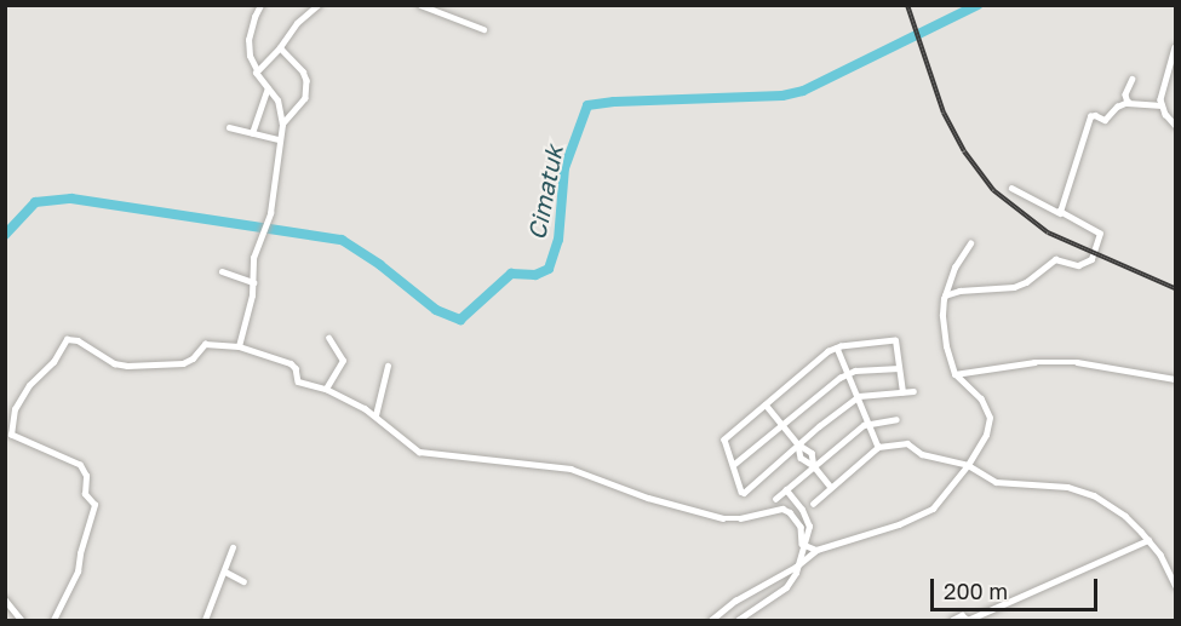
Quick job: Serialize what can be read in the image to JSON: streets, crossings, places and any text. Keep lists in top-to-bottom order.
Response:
{
  "water": ["Cimatuk"],
  "scale_bar": "200 m"
}
